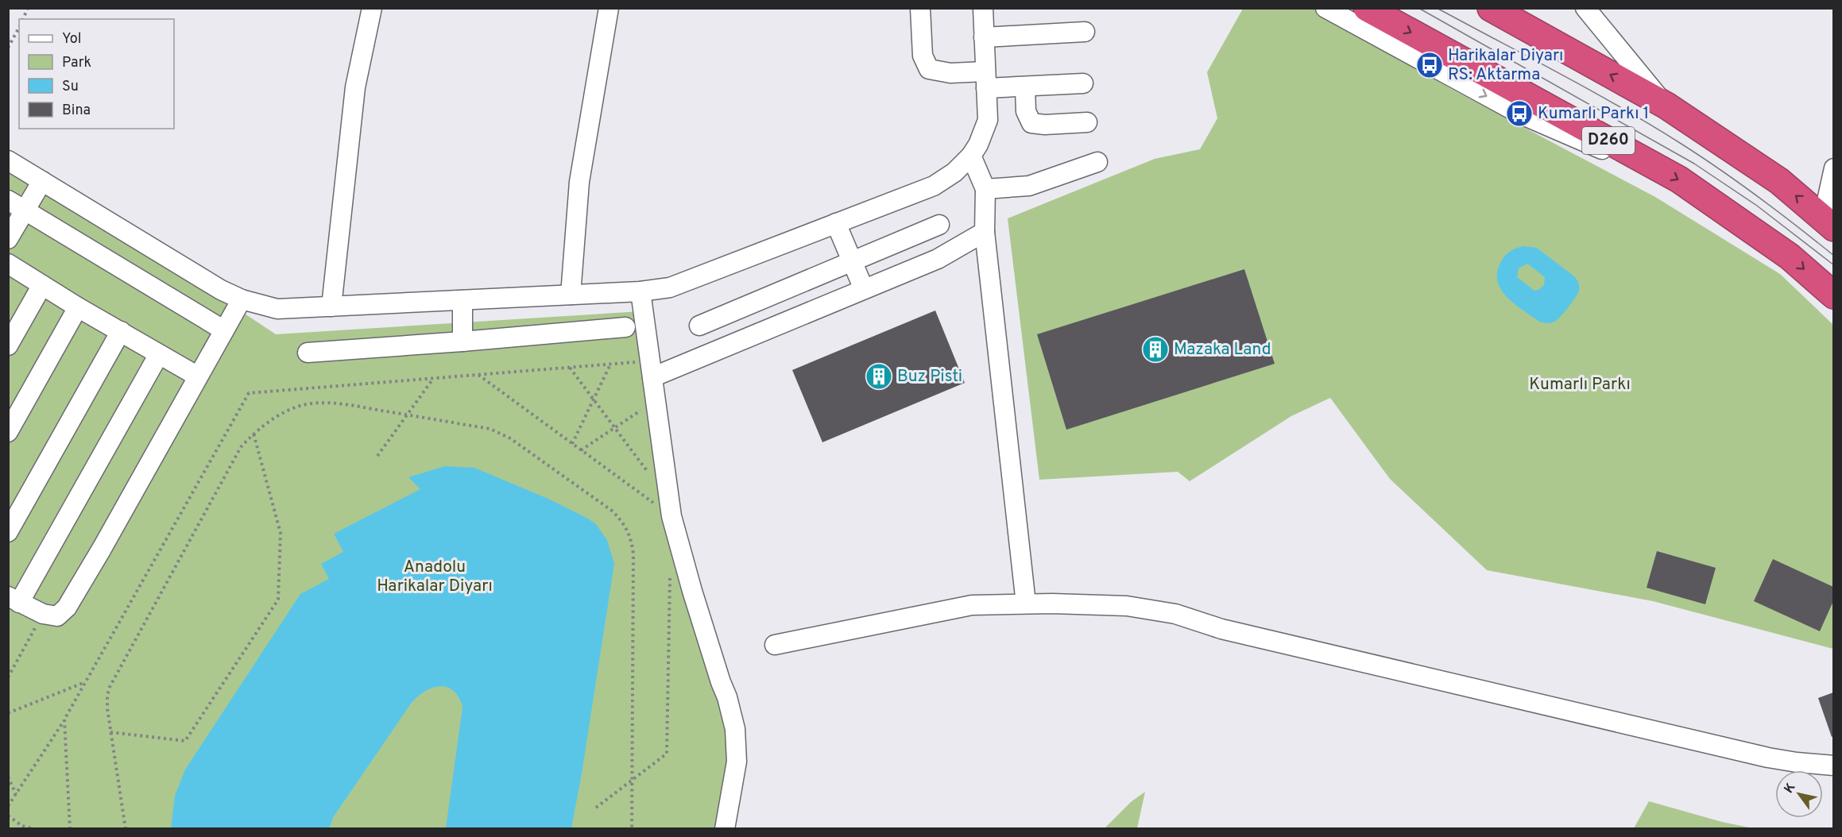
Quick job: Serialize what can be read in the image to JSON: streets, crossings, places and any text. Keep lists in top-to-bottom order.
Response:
{
  "streets": {
    "highway": ["D260"]
  },
  "parks": ["Kumarlı Parkı", "Anadolu Harikalar Diyarı"],
  "places": {
    "bus stop": ["Harikalar Diyarı RS: Aktarma", "Kumarlı Parkı 1"],
    "building": ["Mazaka Land", "Buz Pisti"]
  },
  "legend": [
    "Yol",
    "Park",
    "Su",
    "Bina"
  ],
  "north": "top left"
}
